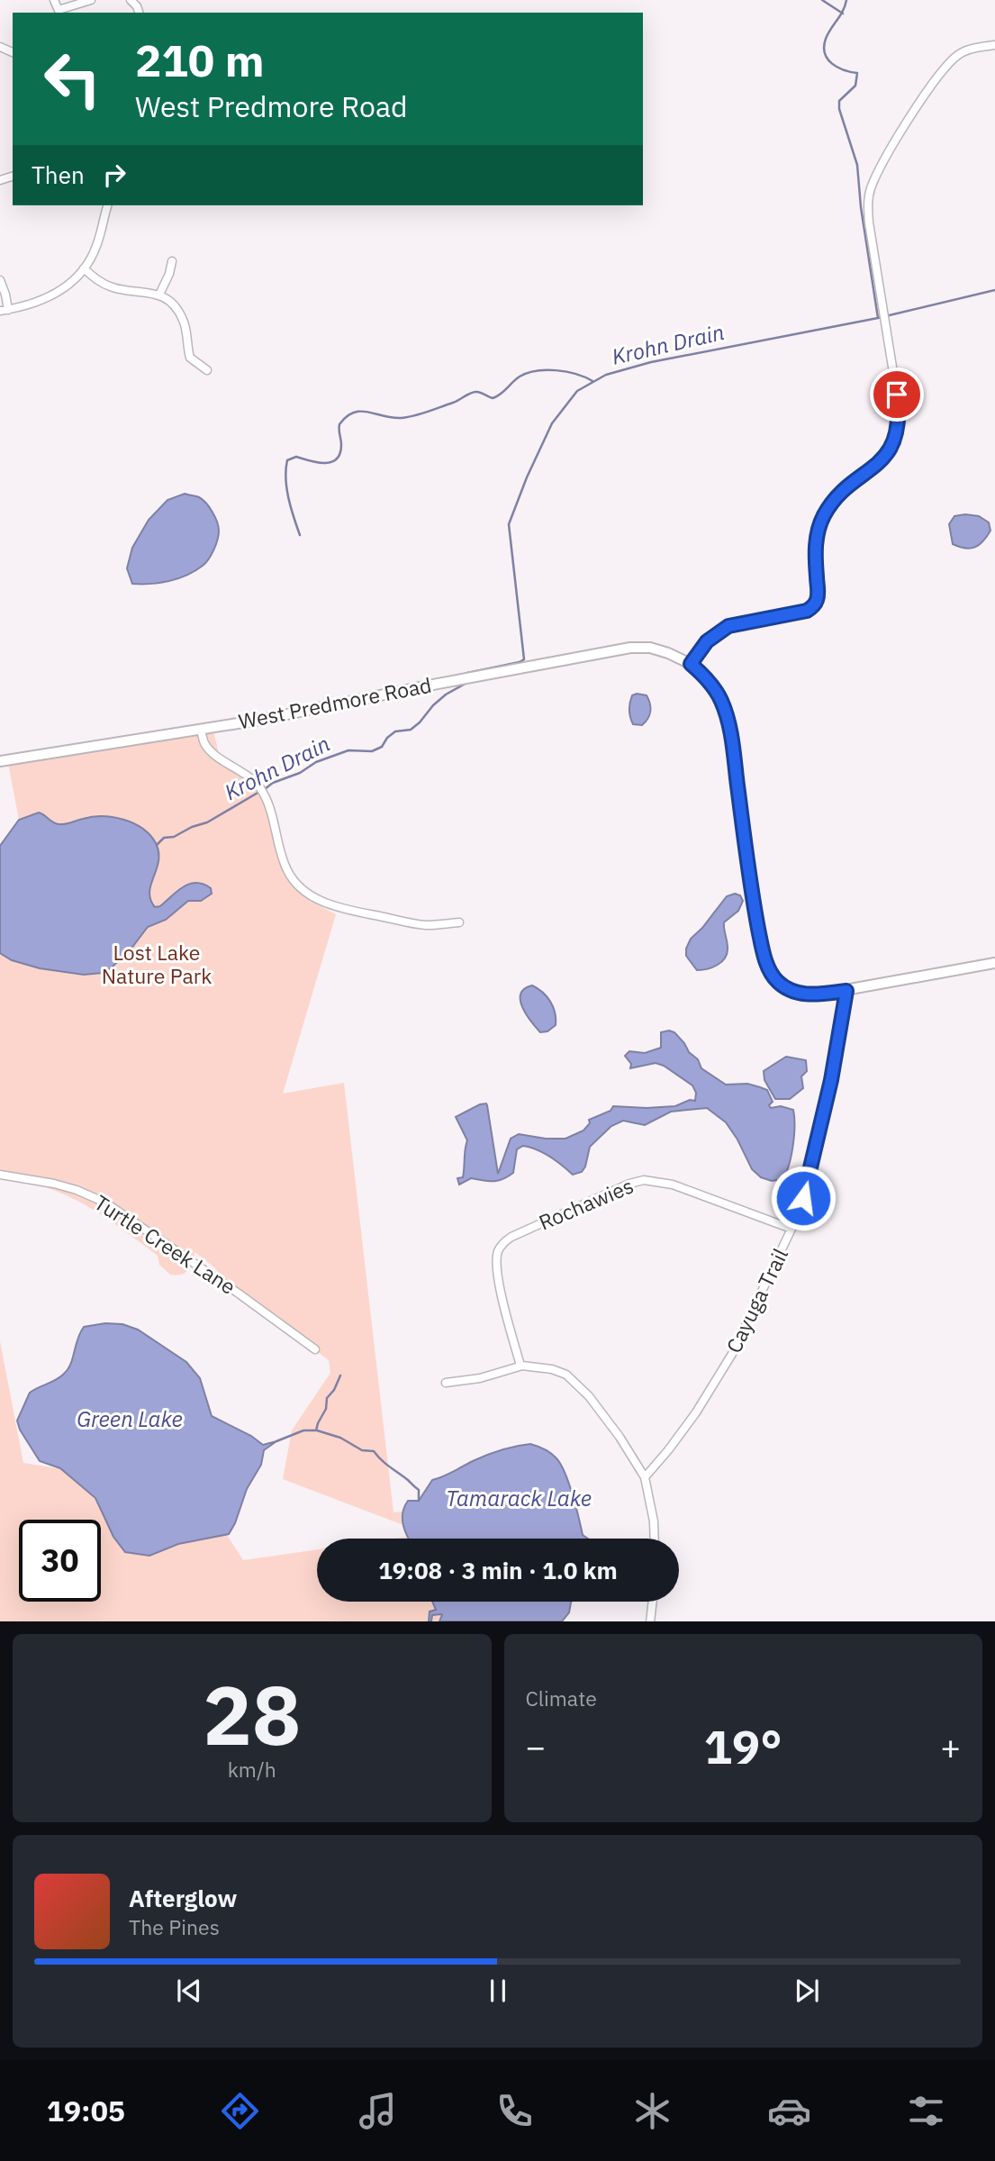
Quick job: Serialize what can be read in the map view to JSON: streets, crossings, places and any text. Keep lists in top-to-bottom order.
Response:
{
  "streets": {
    "street": [
      "West Predmore Road",
      "Rochawies",
      "Turtle Creek Lane",
      "Cayuga Trail"
    ]
  },
  "crossings": [
    ["Rochawies", "Cayuga Trail"]
  ],
  "water": ["Krohn Drain", "Green Lake", "Tamarack Lake"],
  "parks": ["Lost Lake Nature Park"],
  "page": {
    "turn": ["210 m", "West Predmore Road"],
    "then": "Then",
    "limit": "30",
    "trip": "19:08 · 3 min · 1.0 km",
    "tile": [
      ["28", "km/h"],
      "Climate"
    ],
    "heat": ["−", "19°", "+"],
    "song": ["Afterglow", "The Pines"],
    "tabs": "19:05"
  }
}
